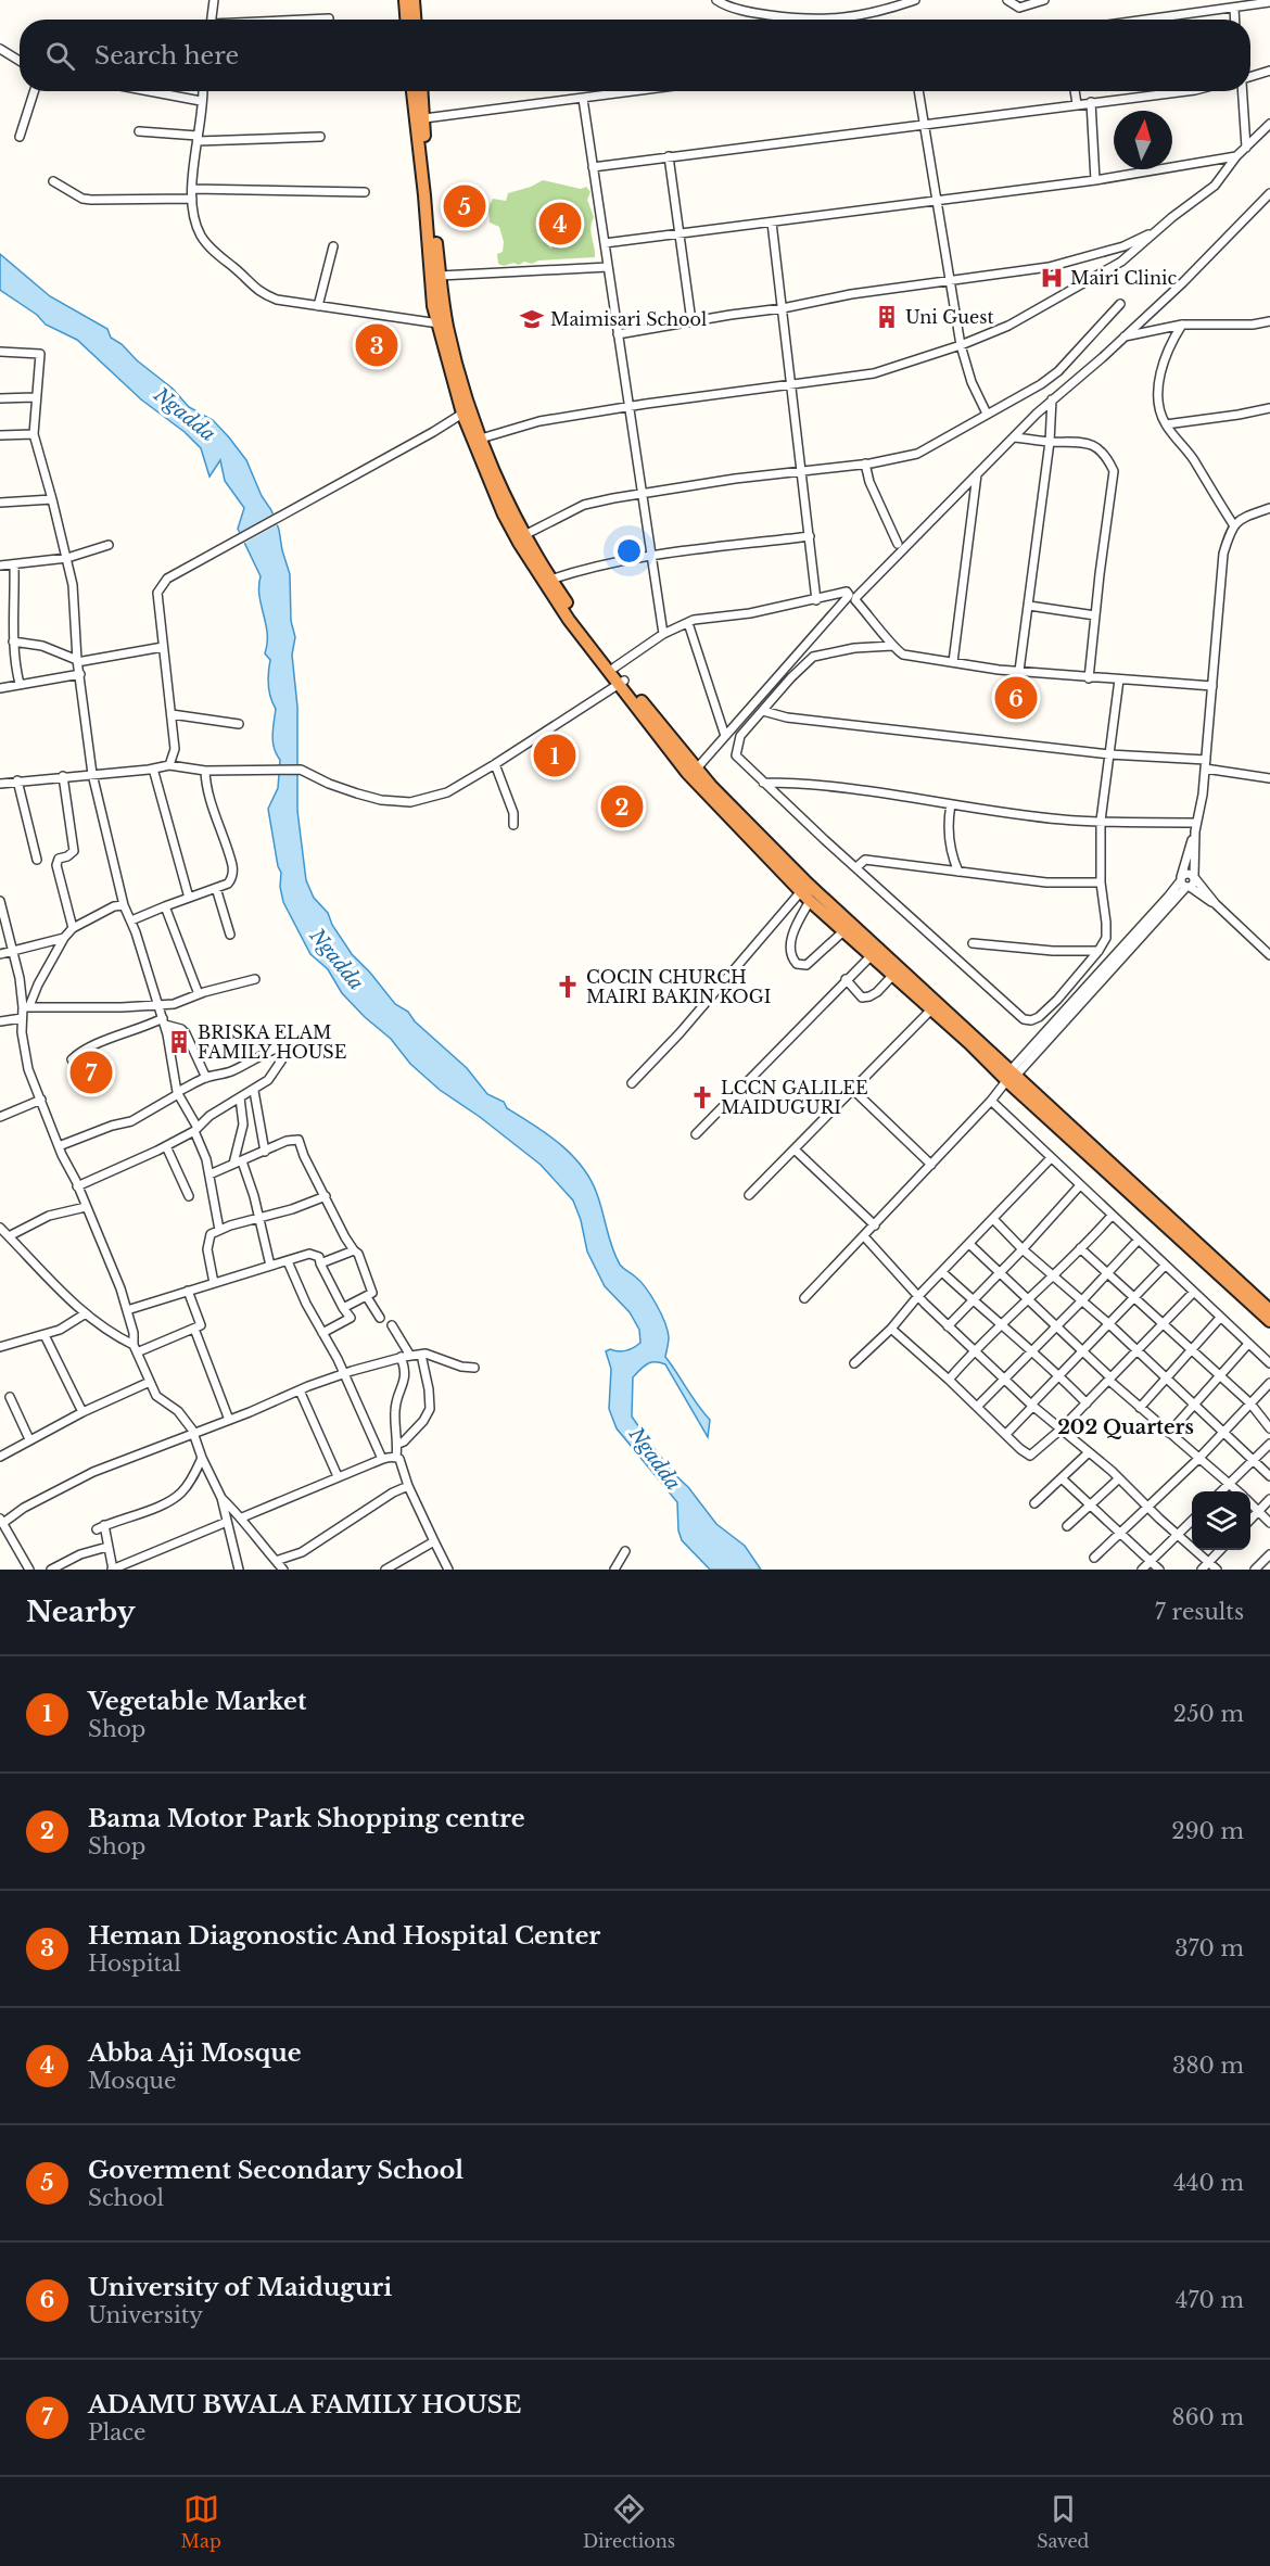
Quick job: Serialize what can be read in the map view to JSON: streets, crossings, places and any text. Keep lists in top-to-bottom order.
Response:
{
  "districts": ["202 Quarters"],
  "water": ["Ngadda"],
  "places": {
    "hospital": ["Mairi Clinic"],
    "building": ["Uni Guest", "BRISKA ELAM FAMILY HOUSE"],
    "school or university": ["Maimisari School"],
    "church": ["COCIN CHURCH MAIRI BAKIN KOGI", "LCCN GALILEE MAIDUGURI"]
  },
  "north": "top",
  "page": {
    "search": "Search here",
    "pins": [
      "5",
      "4",
      "3",
      "6",
      "1",
      "2",
      "7"
    ],
    "heading": ["Nearby", "7 results"],
    "list": [
      {
        "mark": "1",
        "name": "Vegetable Market",
        "note": "Shop",
        "value": "250 m"
      },
      {
        "mark": "2",
        "name": "Bama Motor Park Shopping centre",
        "note": "Shop",
        "value": "290 m"
      },
      {
        "mark": "3",
        "name": "Heman Diagonostic And Hospital Center",
        "note": "Hospital",
        "value": "370 m"
      },
      {
        "mark": "4",
        "name": "Abba Aji Mosque",
        "note": "Mosque",
        "value": "380 m"
      },
      {
        "mark": "5",
        "name": "Goverment Secondary School",
        "note": "School",
        "value": "440 m"
      },
      {
        "mark": "6",
        "name": "University of Maiduguri",
        "note": "University",
        "value": "470 m"
      },
      {
        "mark": "7",
        "name": "ADAMU BWALA FAMILY HOUSE",
        "note": "Place",
        "value": "860 m"
      }
    ],
    "nav": ["Map", "Directions", "Saved"]
  }
}
